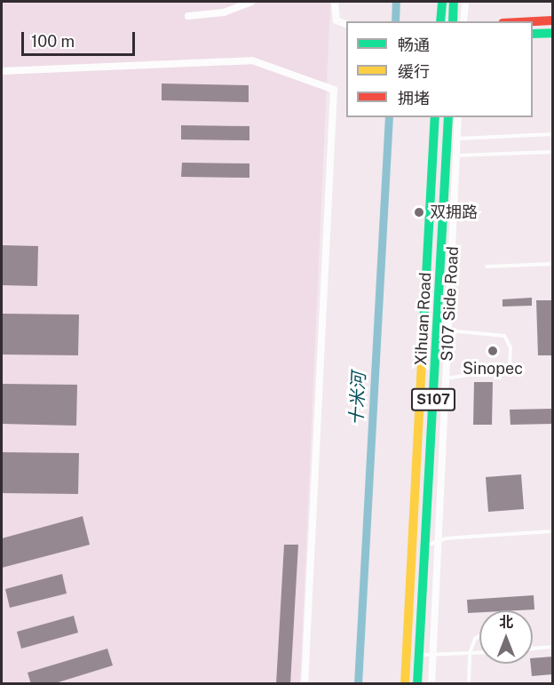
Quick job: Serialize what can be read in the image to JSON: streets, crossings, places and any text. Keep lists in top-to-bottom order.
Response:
{
  "streets": {
    "main road": ["Xihuan Road", "S107"],
    "street": ["S107 Side Road"]
  },
  "crossings": [
    ["S107 Side Road", "Xihuan Road"]
  ],
  "water": ["十米河"],
  "places": ["双拥路", "Sinopec"],
  "legend": ["畅通", "缓行", "拥堵"],
  "scale_bar": "100 m",
  "north": "top"
}
